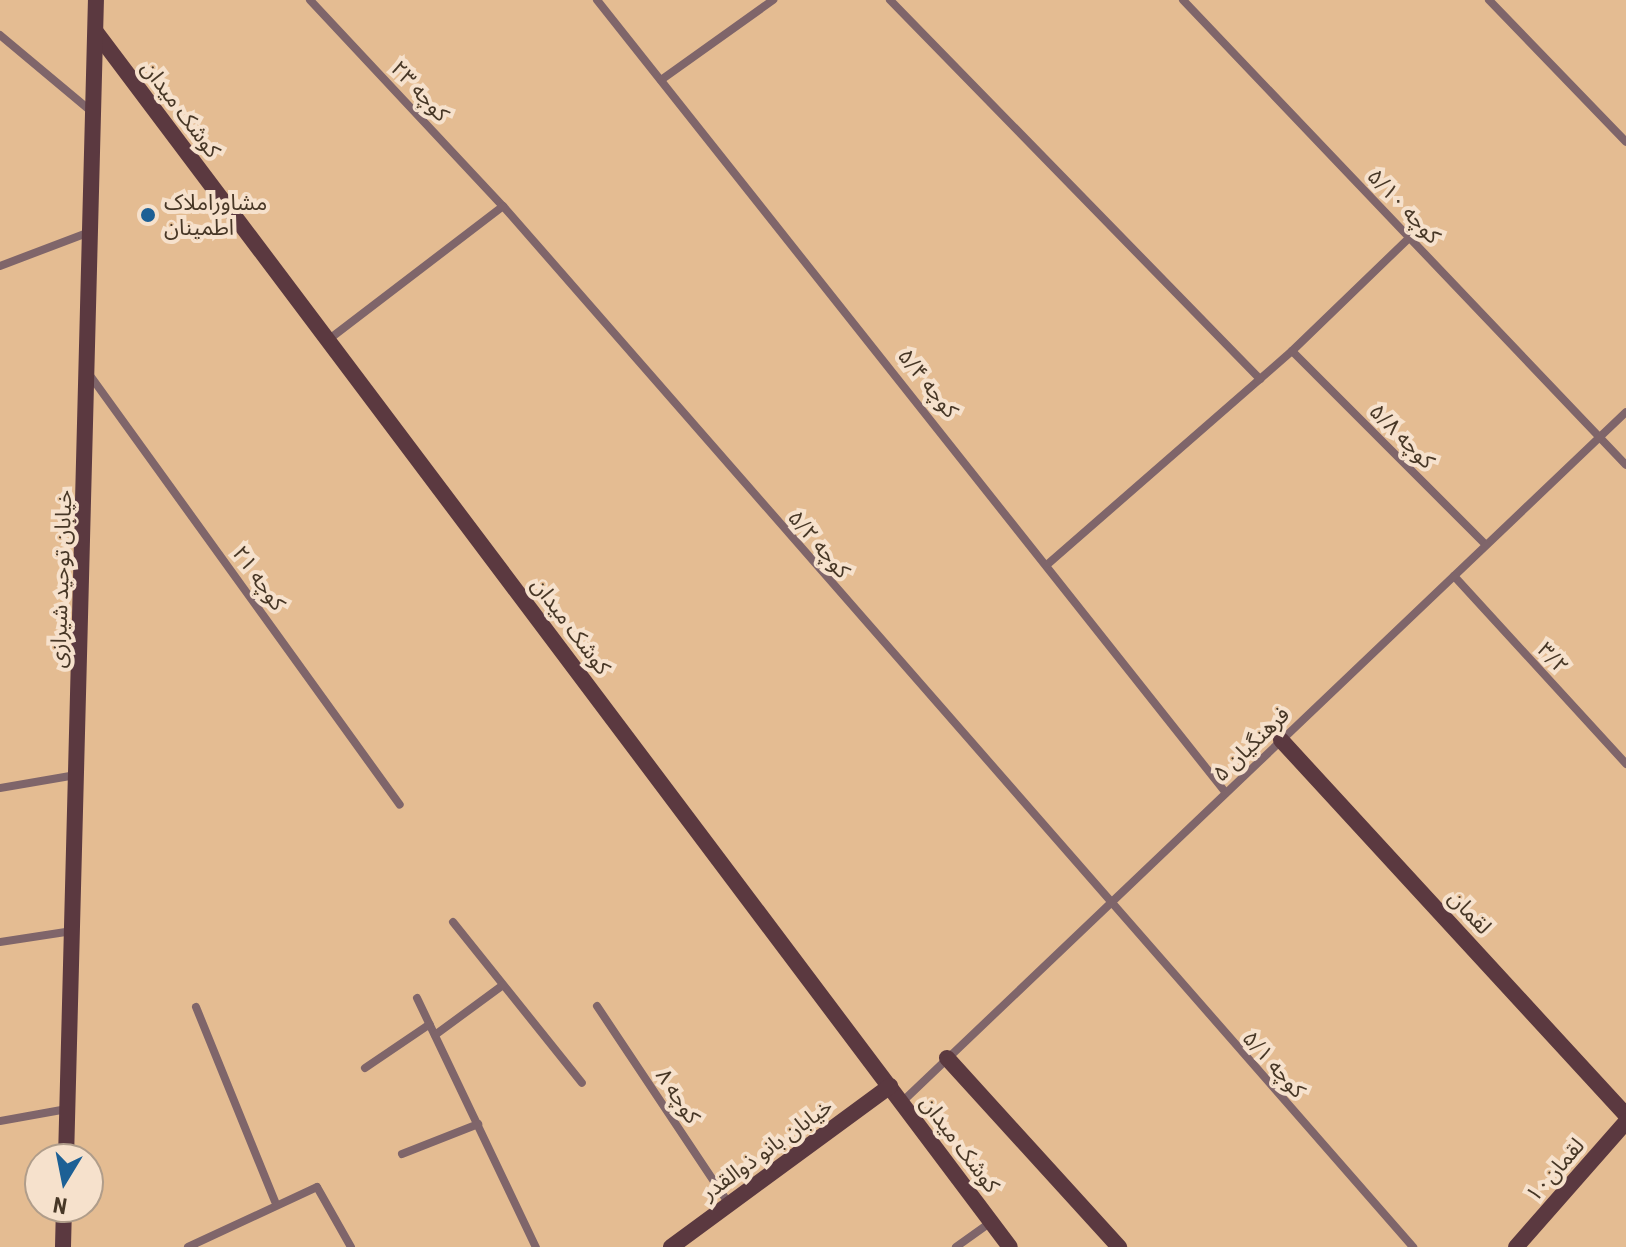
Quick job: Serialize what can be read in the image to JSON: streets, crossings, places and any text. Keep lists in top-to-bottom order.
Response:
{
  "streets": {
    "street": [
      "کوچه ۲۳",
      "کوشک میدان",
      "کوچه ۵/۱۰",
      "کوچه ۵/۴",
      "کوچه ۵/۸",
      "کوچه ۵/۲",
      "کوچه ۲۱",
      "خیابان توحید شیرازی",
      "۳/۲",
      "فرهنگیان ۵",
      "لقمان",
      "کوچه ۵/۱",
      "کوچه ۸",
      "خیابان بانو ذوالقدر",
      "۱۰لقمان"
    ]
  },
  "crossings": [
    ["کوچه ۲۳", "کوچه ۵/۲"],
    ["کوشک میدان", "خیابان توحید شیرازی"],
    ["کوشک میدان", "فرهنگیان ۵"],
    ["کوشک میدان", "خیابان بانو ذوالقدر"],
    ["کوچه ۵/۱۰", "فرهنگیان ۵"],
    ["کوچه ۵/۴", "فرهنگیان ۵"],
    ["کوچه ۵/۸", "فرهنگیان ۵"],
    ["کوچه ۵/۲", "فرهنگیان ۵"],
    ["کوچه ۵/۲", "کوچه ۵/۱"],
    ["کوچه ۲۱", "خیابان توحید شیرازی"],
    ["۳/۲", "فرهنگیان ۵"],
    ["فرهنگیان ۵", "لقمان"],
    ["فرهنگیان ۵", "کوچه ۵/۱"],
    ["کوچه ۸", "خیابان بانو ذوالقدر"]
  ],
  "places": ["مشاوراملاک اطمینان"],
  "north": "bottom"
}
